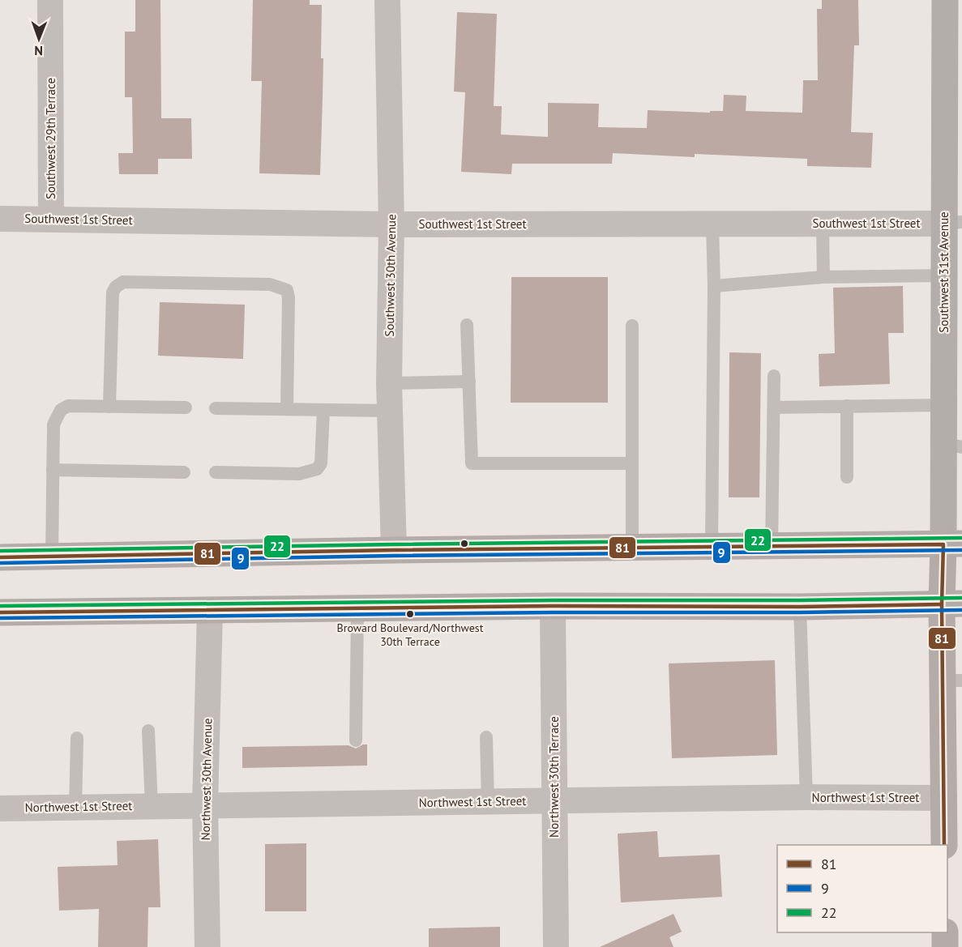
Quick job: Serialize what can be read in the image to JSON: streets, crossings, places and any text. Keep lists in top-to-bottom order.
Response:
{
  "streets": {
    "main road": ["Southwest 31st Avenue"],
    "street": [
      "Southwest 29th Terrace",
      "Southwest 1st Street",
      "Southwest 30th Avenue",
      "Northwest 30th Terrace",
      "Northwest 30th Avenue",
      "Northwest 1st Street"
    ]
  },
  "crossings": [
    ["Southwest 29th Terrace", "Southwest 1st Street"],
    ["Southwest 1st Street", "Southwest 31st Avenue"],
    ["Southwest 1st Street", "Southwest 30th Avenue"],
    ["Northwest 30th Terrace", "Northwest 1st Street"],
    ["Northwest 30th Avenue", "Northwest 1st Street"]
  ],
  "places": ["Broward Boulevard/Northwest 30th Terrace"],
  "lines": ["transit line 22", "transit line 81", "transit line 9"],
  "legend": ["81", "9", "22"],
  "north": "bottom"
}
